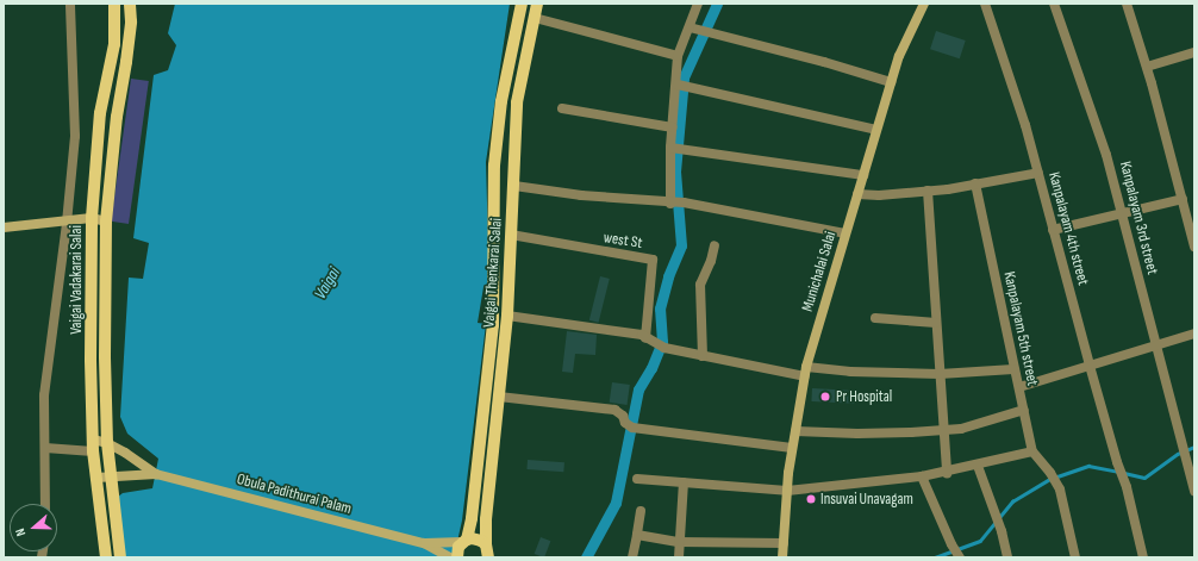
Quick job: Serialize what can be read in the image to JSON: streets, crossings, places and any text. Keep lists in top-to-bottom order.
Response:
{
  "streets": {
    "main road": [
      "Munichalai Salai",
      "Vaigai Thenkarai Salai",
      "Vaigai Vadakarai Salai",
      "Obula Padithurai Palam"
    ],
    "street": [
      "Kanpalayam 3rd street",
      "Kanpalayam 4th street",
      "west St",
      "Kanpalayam 5th street"
    ]
  },
  "crossings": [
    ["west St", "Vaigai Thenkarai Salai"],
    ["Vaigai Thenkarai Salai", "Obula Padithurai Palam"],
    ["Vaigai Vadakarai Salai", "Obula Padithurai Palam"]
  ],
  "water": ["Vaigai"],
  "places": ["Pr Hospital", "Insuvai Unavagam"],
  "north": "left"
}
